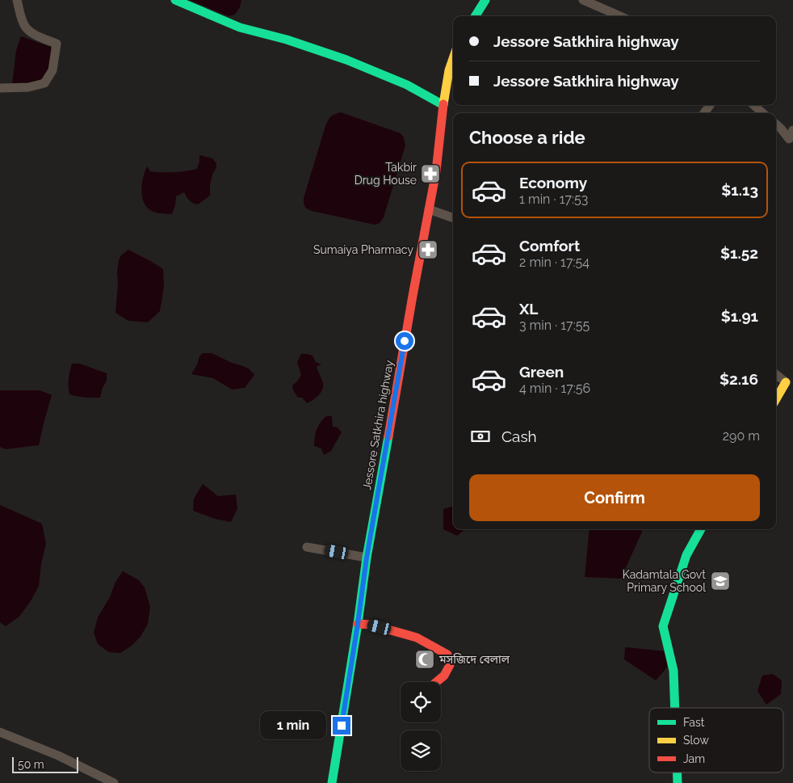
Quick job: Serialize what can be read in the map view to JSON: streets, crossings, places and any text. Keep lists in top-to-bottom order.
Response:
{
  "streets": {
    "main road": ["Jessore Satkhira highway"]
  },
  "places": {
    "pharmacy": ["Takbir Drug House", "Sumaiya Pharmacy"],
    "school or university": ["Kadamtala Govt Primary School"],
    "mosque": ["মসজিদে বেলাল"]
  },
  "legend": ["Fast", "Slow", "Jam"],
  "scale_bar": "50 m",
  "page": {
    "banner": ["Jessore Satkhira highway", "Jessore Satkhira highway"],
    "heading": "Choose a ride",
    "list": [
      {
        "name": "Economy",
        "note": "1 min · 17:53",
        "value": "$1.13"
      },
      {
        "name": "Comfort",
        "note": "2 min · 17:54",
        "value": "$1.52"
      },
      {
        "name": "XL",
        "note": "3 min · 17:55",
        "value": "$1.91"
      },
      {
        "name": "Green",
        "note": "4 min · 17:56",
        "value": "$2.16"
      }
    ],
    "pay": ["Cash", "290 m"],
    "buttons": "Confirm",
    "bubble": "1 min",
    "scale": "50 m"
  }
}
